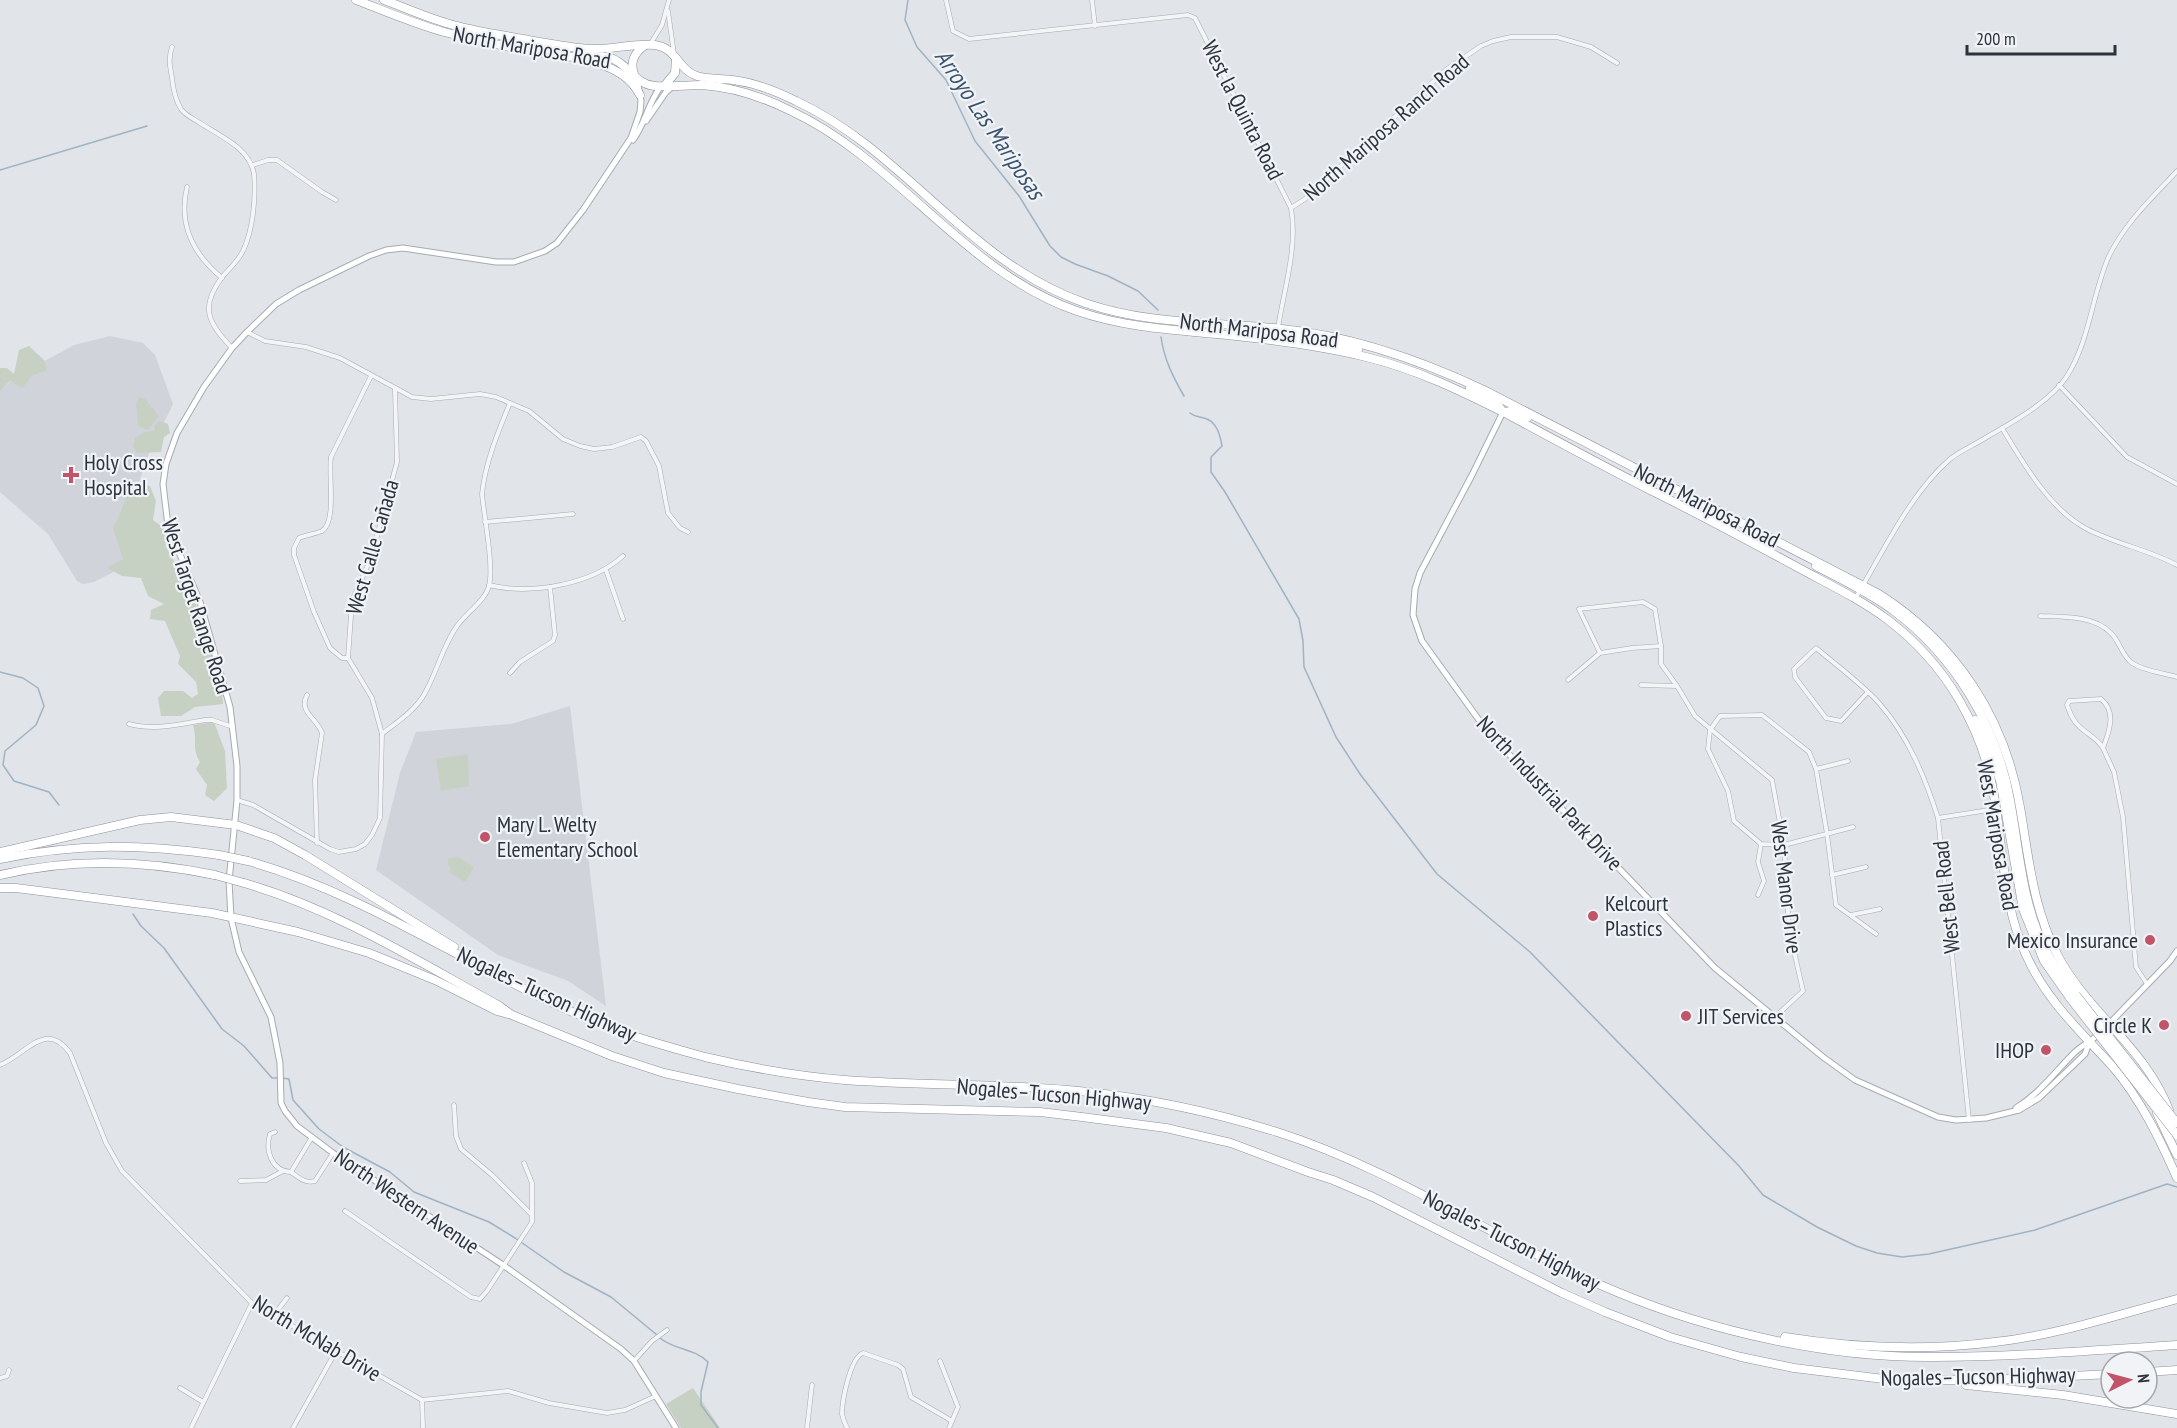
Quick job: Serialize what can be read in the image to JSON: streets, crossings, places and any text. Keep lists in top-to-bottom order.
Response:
{
  "streets": {
    "highway": ["North Mariposa Road", "West Mariposa Road", "Nogales–Tucson Highway"],
    "street": [
      "West la Quinta Road",
      "North Mariposa Ranch Road",
      "West Calle Cañada",
      "West Target Range Road",
      "North Industrial Park Drive",
      "West Manor Drive",
      "West Bell Road",
      "North Western Avenue",
      "North McNab Drive"
    ]
  },
  "crossings": [
    ["North Mariposa Road", "West la Quinta Road"],
    ["North Mariposa Road", "North Industrial Park Drive"],
    ["North Mariposa Road", "West Mariposa Road"],
    ["West la Quinta Road", "North Mariposa Ranch Road"],
    ["West Target Range Road", "North Western Avenue"],
    ["North Industrial Park Drive", "West Mariposa Road"],
    ["North Industrial Park Drive", "West Manor Drive"],
    ["North Industrial Park Drive", "West Bell Road"]
  ],
  "water": ["Arroyo Las Mariposas"],
  "places": {
    "health": ["Holy Cross Hospital"],
    "other": [
      "Mary L. Welty Elementary School",
      "Kelcourt Plastics",
      "Mexico Insurance",
      "JIT Services",
      "Circle K",
      "IHOP"
    ]
  },
  "scale_bar": "200 m",
  "north": "right"
}
